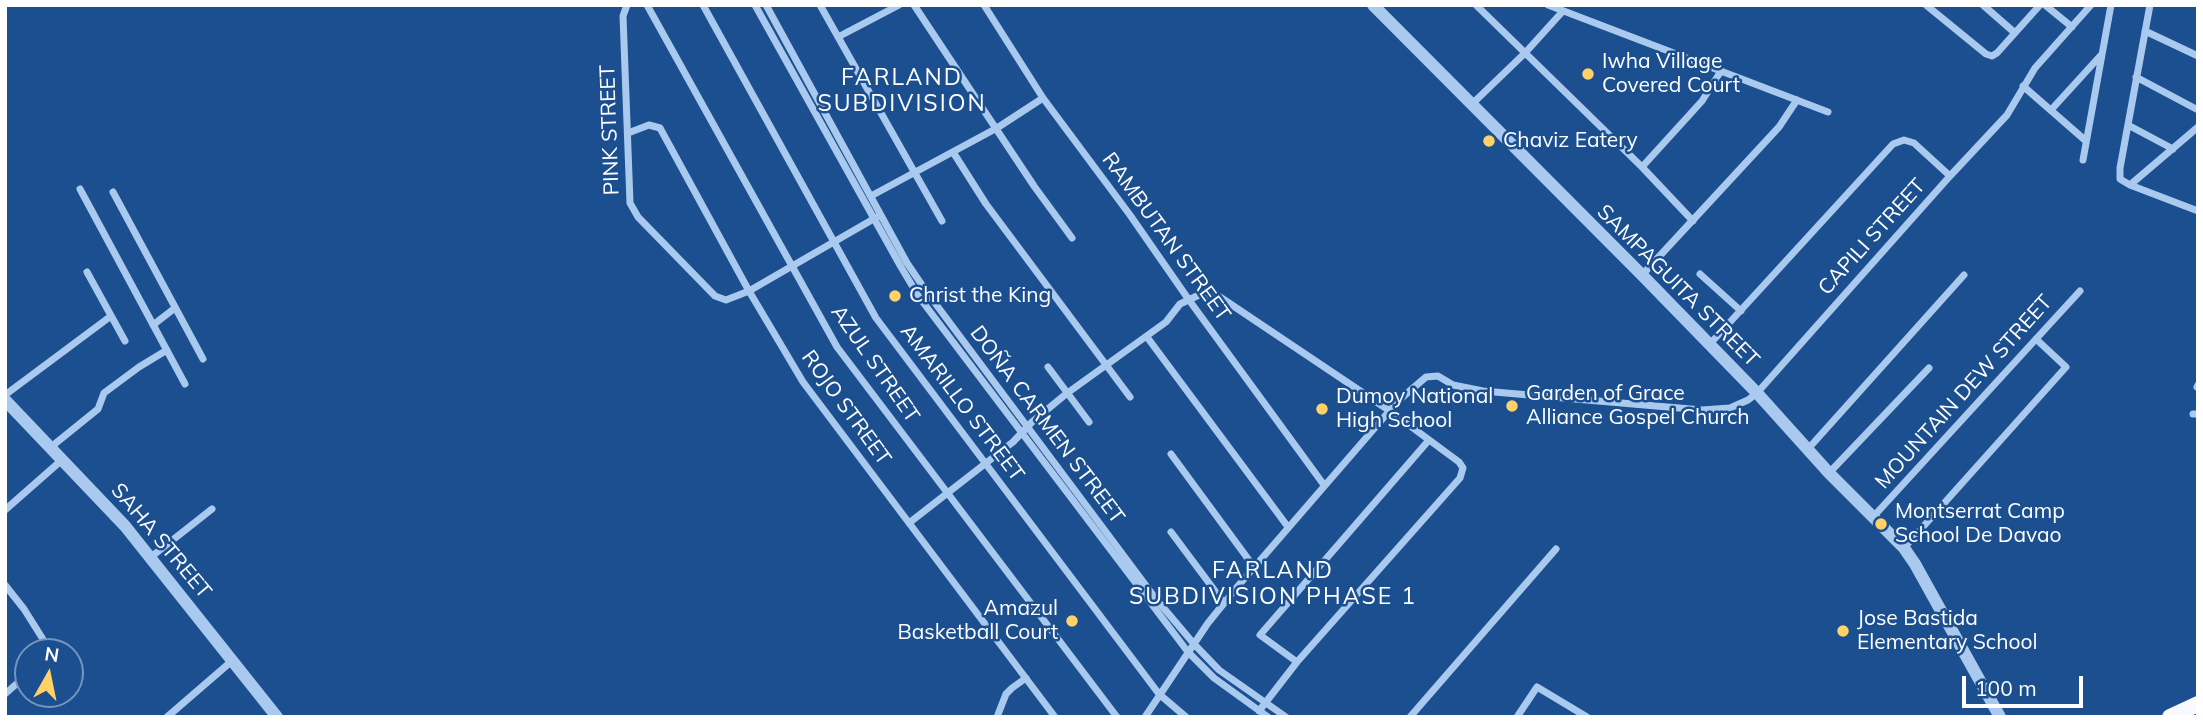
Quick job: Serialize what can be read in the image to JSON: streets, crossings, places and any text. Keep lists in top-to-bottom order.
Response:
{
  "streets": {
    "street": [
      "PINK STREET",
      "RAMBUTAN STREET",
      "CAPILI STREET",
      "SAMPAGUITA STREET",
      "AZUL STREET",
      "MOUNTAIN DEW STREET",
      "AMARILLO STREET",
      "ROJO STREET",
      "DOÑA CARMEN STREET",
      "SAHA STREET"
    ]
  },
  "crossings": [
    ["PINK STREET", "ROJO STREET"],
    ["CAPILI STREET", "SAMPAGUITA STREET"],
    ["SAMPAGUITA STREET", "MOUNTAIN DEW STREET"]
  ],
  "districts": ["FARLAND SUBDIVISION", "FARLAND SUBDIVISION PHASE 1"],
  "places": [
    "Iwha Village Covered Court",
    "Chaviz Eatery",
    "Christ the King",
    "Garden of Grace Alliance Gospel Church",
    "Dumoy National High School",
    "Montserrat Camp School De Davao",
    "Amazul Basketball Court",
    "Jose Bastida Elementary School"
  ],
  "scale_bar": "100 m",
  "north": "top"
}
